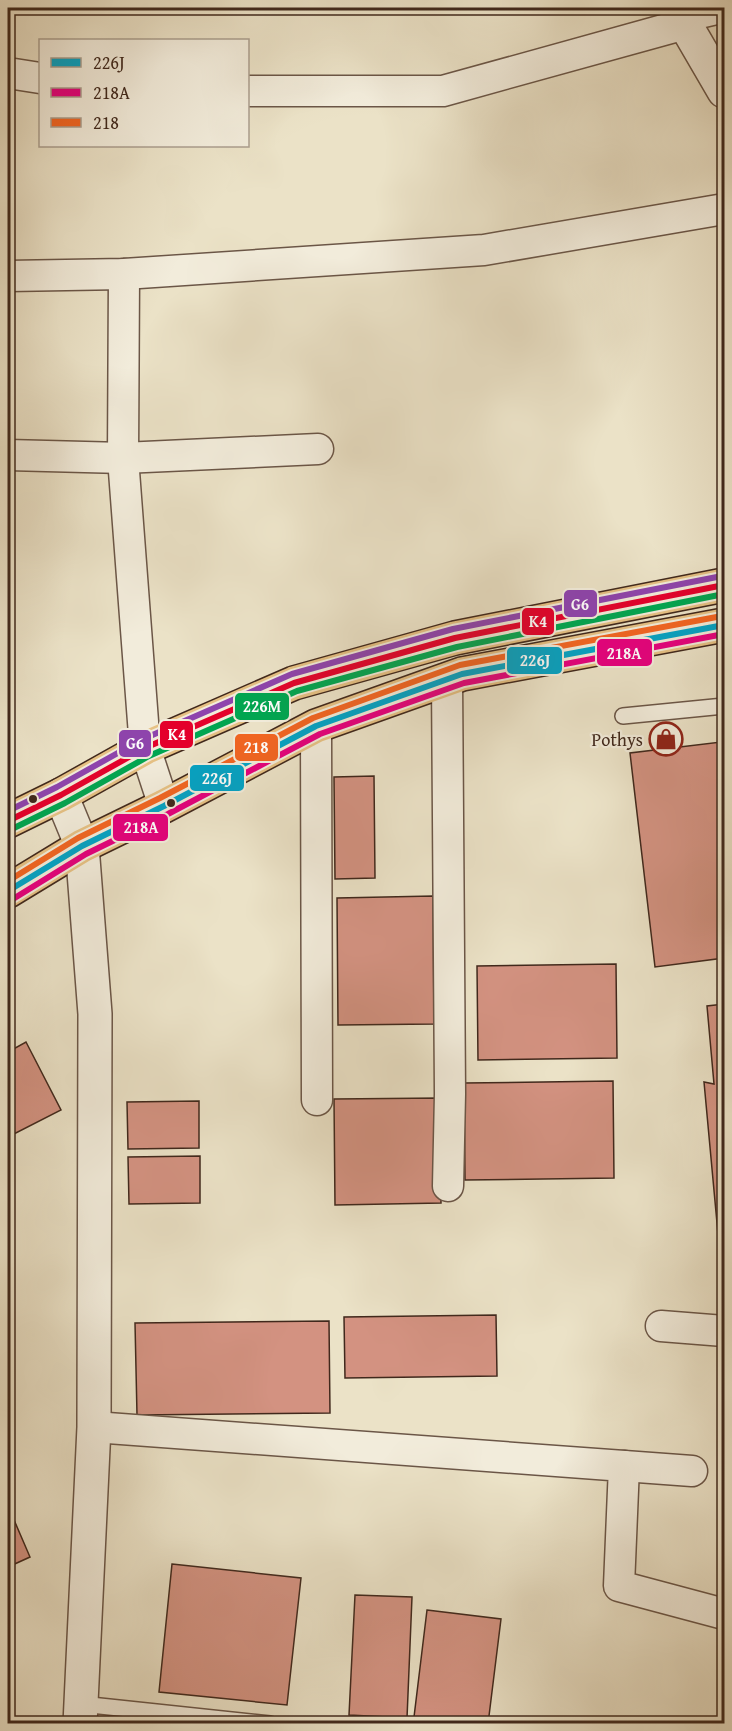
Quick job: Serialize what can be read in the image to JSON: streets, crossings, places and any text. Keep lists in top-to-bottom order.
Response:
{
  "places": {
    "shop": ["Pothys"]
  },
  "lines": [
    "transit line G6",
    "transit line K4",
    "transit line 226M",
    "transit line 218",
    "transit line 226J",
    "transit line 218A"
  ],
  "legend": ["226J", "218A", "218"]
}
